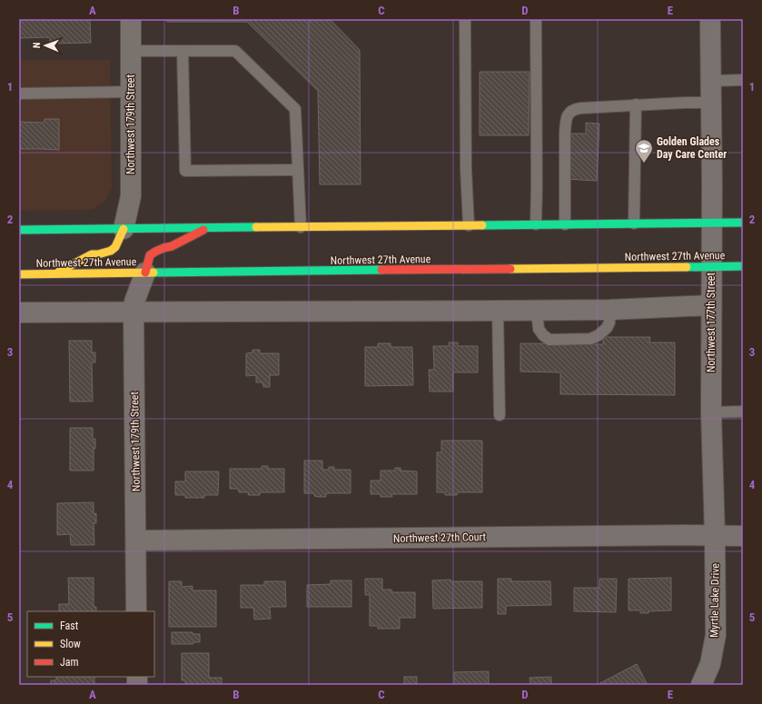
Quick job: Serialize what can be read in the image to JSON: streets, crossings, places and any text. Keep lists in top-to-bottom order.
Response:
{
  "streets": {
    "main road": ["Northwest 27th Avenue"],
    "street": [
      "Northwest 179th Street",
      "Northwest 177th Street",
      "Northwest 27th Court",
      "Myrtle Lake Drive"
    ]
  },
  "crossings": [
    ["Northwest 179th Street", "Northwest 27th Avenue"],
    ["Northwest 179th Street", "Northwest 27th Court"],
    ["Northwest 27th Avenue", "Northwest 177th Street"],
    ["Northwest 177th Street", "Northwest 27th Court"],
    ["Northwest 177th Street", "Myrtle Lake Drive"],
    ["Northwest 27th Court", "Myrtle Lake Drive"]
  ],
  "places": {
    "school or university": ["Golden Glades Day Care Center"]
  },
  "legend": ["Fast", "Slow", "Jam"],
  "north": "left",
  "grid": {
    "columns": [
      "A",
      "B",
      "C",
      "D",
      "E"
    ],
    "rows": [
      "1",
      "2",
      "3",
      "4",
      "5"
    ]
  }
}
